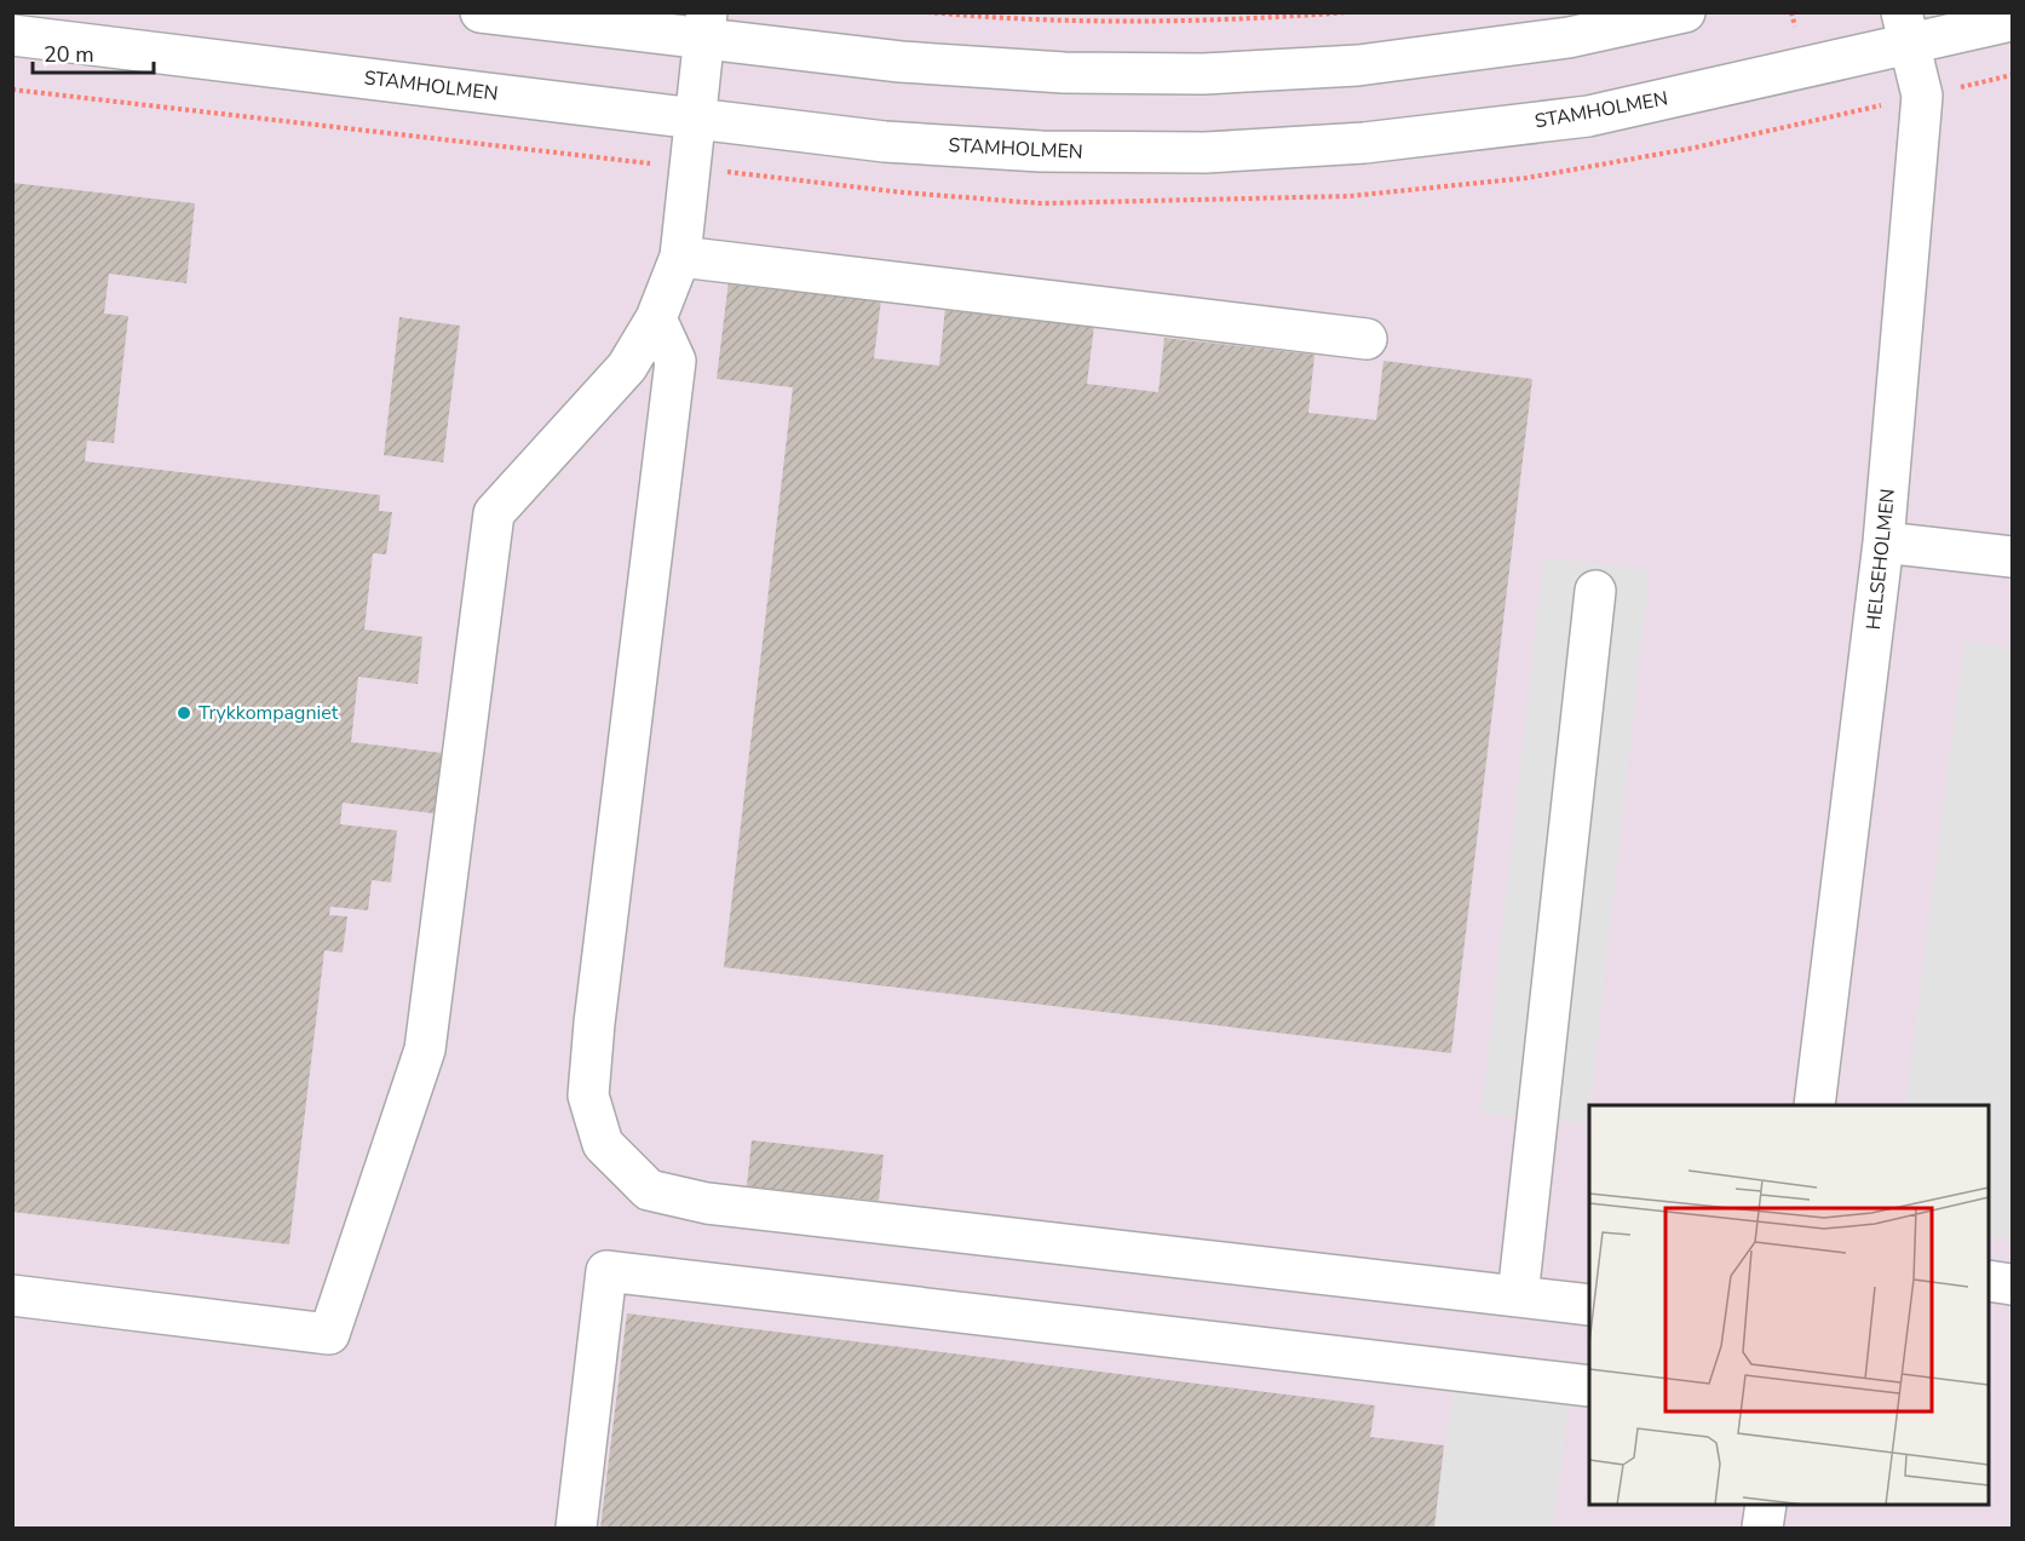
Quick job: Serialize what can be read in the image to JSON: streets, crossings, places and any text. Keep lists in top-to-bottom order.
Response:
{
  "streets": {
    "street": ["STAMHOLMEN", "HELSEHOLMEN"]
  },
  "crossings": [
    ["STAMHOLMEN", "HELSEHOLMEN"]
  ],
  "places": ["Trykkompagniet"],
  "scale_bar": "20 m"
}
